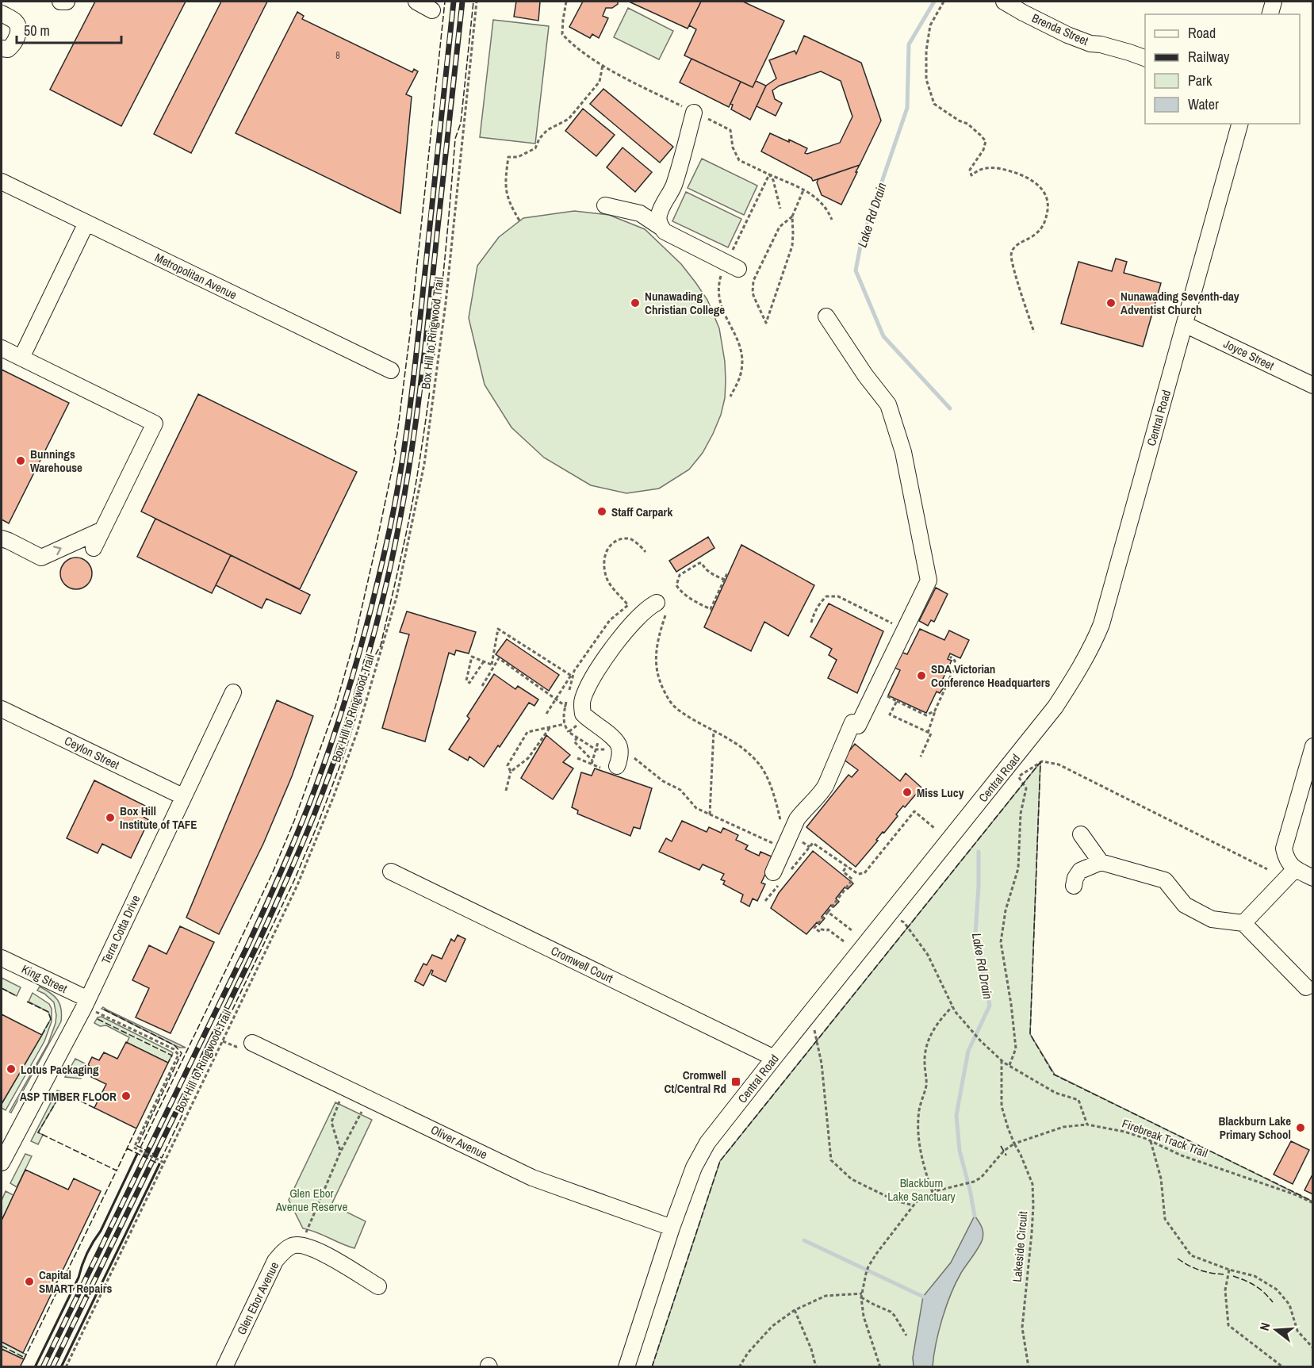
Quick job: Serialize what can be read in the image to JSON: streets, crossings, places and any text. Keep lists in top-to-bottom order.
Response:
{
  "streets": {
    "street": [
      "Brenda Street",
      "Metropolitan Avenue",
      "Joyce Street",
      "Central Road",
      "Ceylon Street",
      "Terra Cotta Drive",
      "Cromwell Court",
      "King Street",
      "Oliver Avenue",
      "Glen Ebor Avenue"
    ],
    "path": ["Box Hill to Ringwood Trail", "Firebreak Track Trail", "Lakeside Circuit"]
  },
  "crossings": [
    ["Joyce Street", "Central Road"],
    ["Central Road", "Cromwell Court"],
    ["Central Road", "Oliver Avenue"],
    ["Ceylon Street", "Terra Cotta Drive"],
    ["Terra Cotta Drive", "King Street"],
    ["Firebreak Track Trail", "Lakeside Circuit"]
  ],
  "water": ["Lake Rd Drain"],
  "parks": ["Blackburn Lake Sanctuary", "Glen Ebor Avenue Reserve"],
  "places": {
    "other": [
      "Nunawading Christian College",
      "Nunawading Seventh-day Adventist Church",
      "Bunnings Warehouse",
      "Staff Carpark",
      "SDA Victorian Conference Headquarters",
      "Miss Lucy",
      "Box Hill Institute of TAFE",
      "Lotus Packaging",
      "ASP TIMBER FLOOR",
      "Blackburn Lake Primary School",
      "Capital SMART Repairs"
    ],
    "transit": ["Cromwell Ct/Central Rd"]
  },
  "house_numbers": ["8"],
  "legend": [
    "Road",
    "Railway",
    "Park",
    "Water"
  ],
  "scale_bar": "50 m",
  "north": "left"
}
